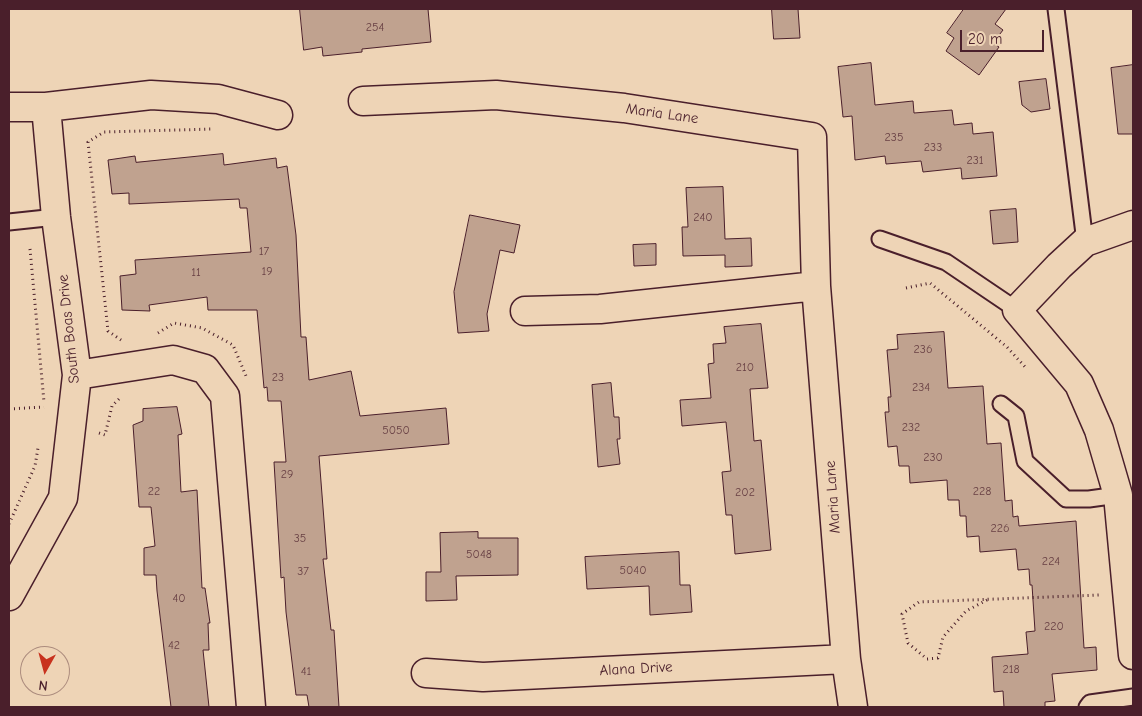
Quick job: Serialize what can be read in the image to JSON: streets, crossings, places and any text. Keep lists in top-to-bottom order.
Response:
{
  "streets": {
    "street": ["Maria Lane", "South Boas Drive", "Alana Drive"]
  },
  "crossings": [
    ["Maria Lane", "Alana Drive"]
  ],
  "house_numbers": [
    "254",
    "235",
    "233",
    "231",
    "240",
    "17",
    "19",
    "11",
    "236",
    "210",
    "23",
    "234",
    "232",
    "5050",
    "230",
    "29",
    "22",
    "228",
    "202",
    "226",
    "35",
    "5048",
    "224",
    "5040",
    "37",
    "40",
    "220",
    "42",
    "218",
    "41"
  ],
  "scale_bar": "20 m",
  "north": "bottom"
}
